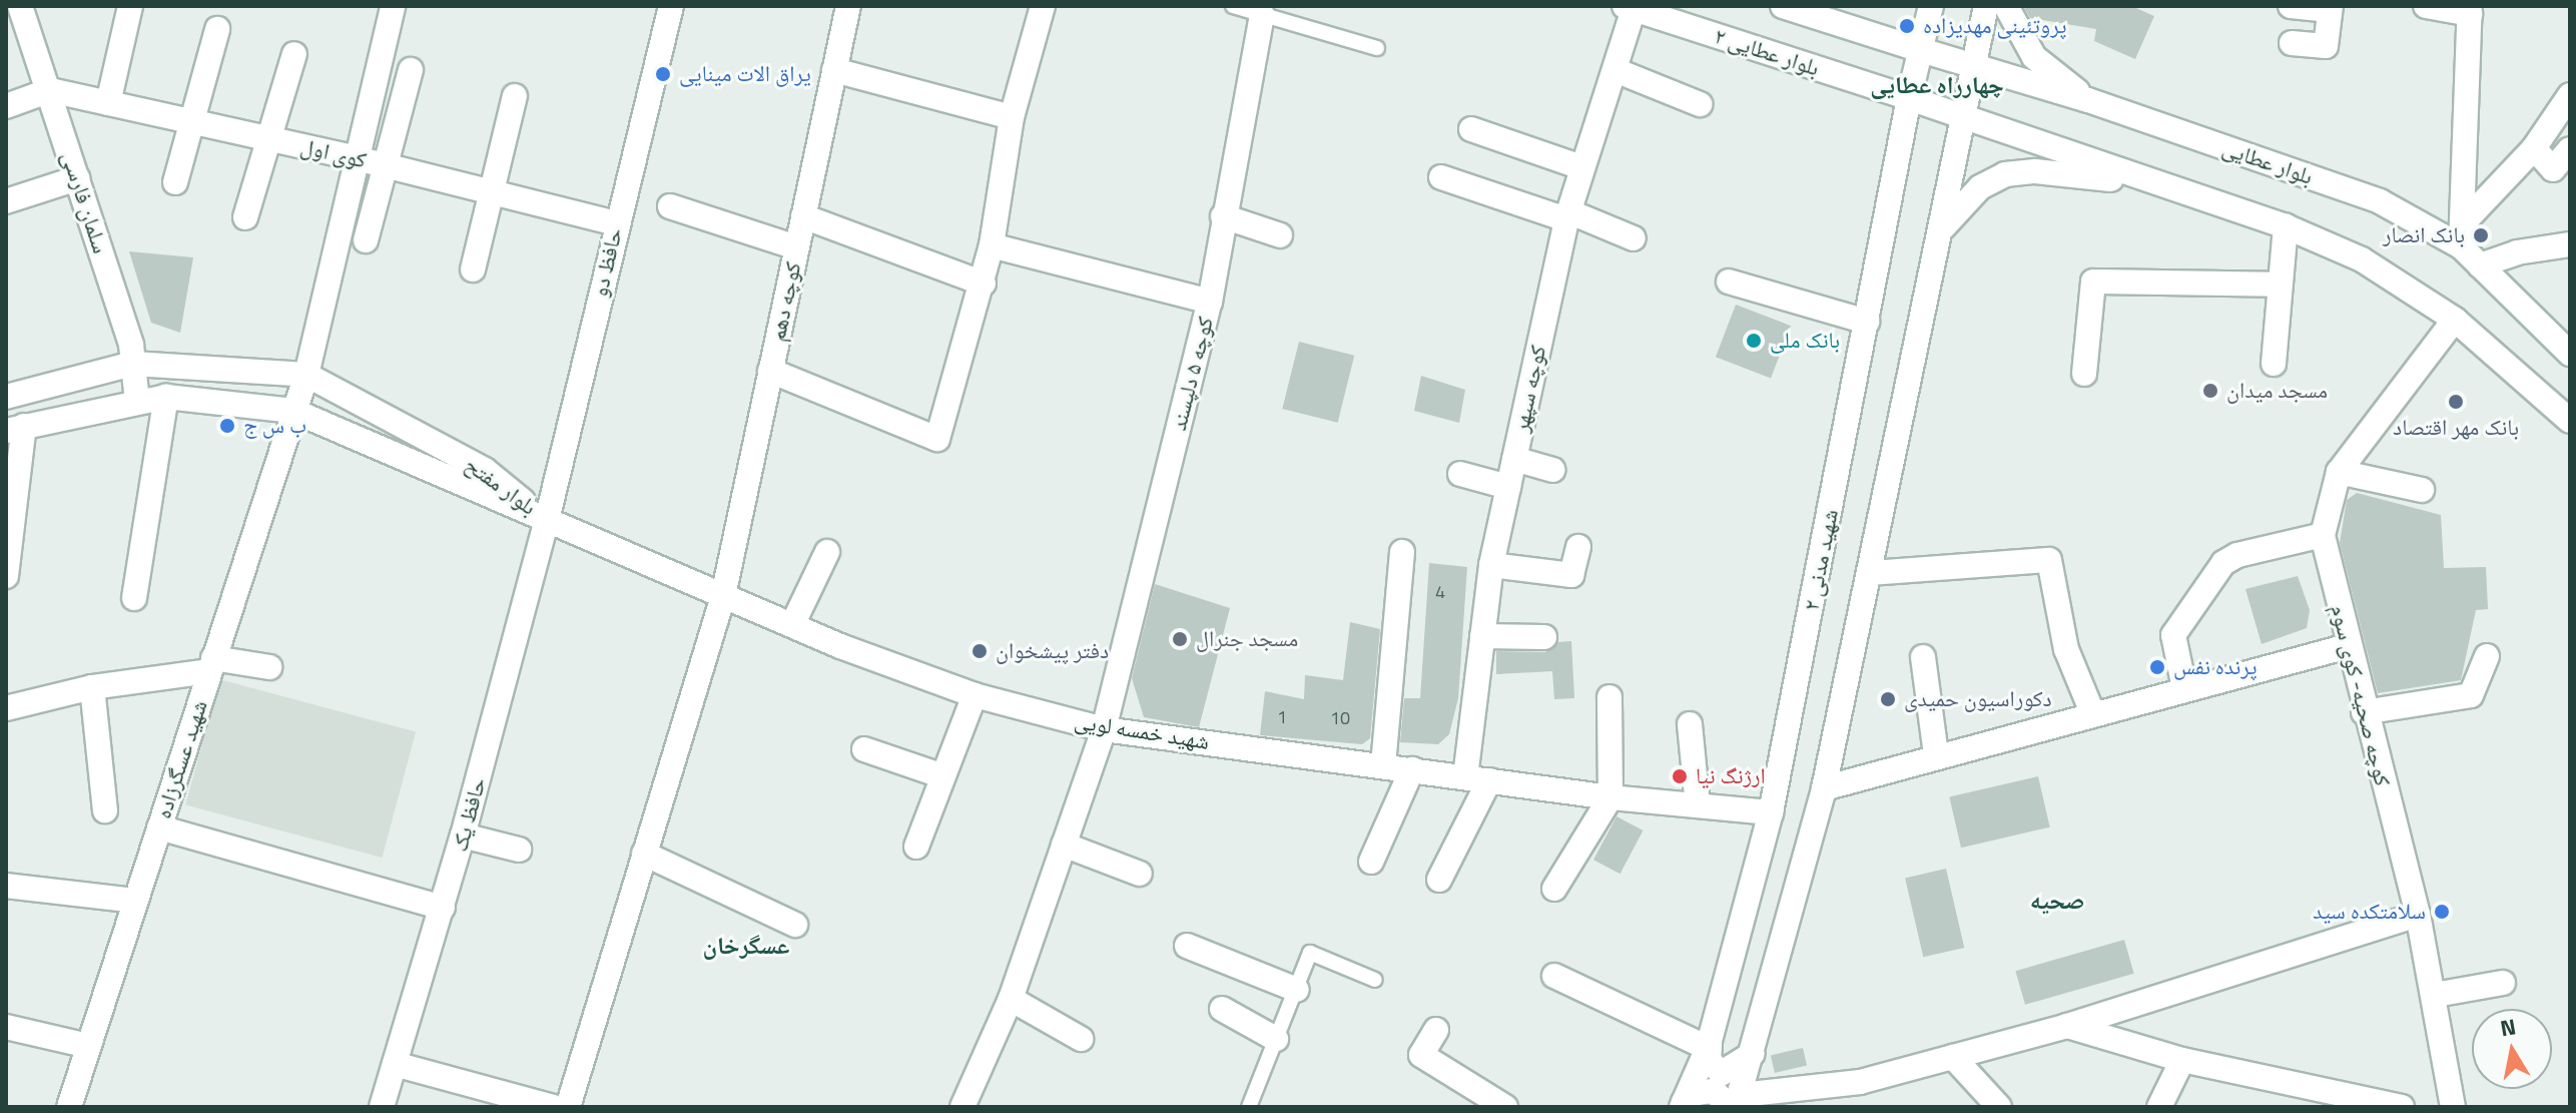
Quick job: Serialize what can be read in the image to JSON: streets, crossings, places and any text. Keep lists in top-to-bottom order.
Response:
{
  "streets": {
    "street": [
      "بلوار عطایی ۲",
      "کوی اول",
      "بلوار عطایی",
      "سلمان فارسی",
      "حافظ دو",
      "کوچه دهم",
      "کوچه ۵ دلپسند",
      "کوچه سپهر",
      "بلوار مفتح",
      "شهید مدنی ۲",
      "کوچه صحیه- کوی سوم",
      "شهید خمسه لویی",
      "شهید عسگرزاده",
      "حافظ یک"
    ]
  },
  "crossings": [
    ["بلوار عطایی ۲", "کوچه سپهر"],
    ["بلوار عطایی ۲", "شهید مدنی ۲"],
    ["کوی اول", "سلمان فارسی"],
    ["کوی اول", "حافظ دو"],
    ["کوی اول", "شهید عسگرزاده"],
    ["بلوار عطایی", "شهید مدنی ۲"],
    ["سلمان فارسی", "بلوار مفتح"],
    ["حافظ دو", "بلوار مفتح"],
    ["حافظ دو", "شهید خمسه لویی"],
    ["حافظ دو", "حافظ یک"],
    ["کوچه دهم", "شهید خمسه لویی"],
    ["کوچه ۵ دلپسند", "شهید خمسه لویی"],
    ["کوچه سپهر", "شهید خمسه لویی"],
    ["بلوار مفتح", "شهید خمسه لویی"],
    ["بلوار مفتح", "شهید عسگرزاده"],
    ["بلوار مفتح", "حافظ یک"],
    ["شهید مدنی ۲", "شهید خمسه لویی"],
    ["شهید خمسه لویی", "حافظ یک"]
  ],
  "districts": ["چهارراه عطایی", "صحیه", "عسگرخان"],
  "places": [
    "پروتئينی مهديزاده",
    "یراق الات مینایی",
    "بانک انصار",
    "بانک ملی",
    "مسجد میدان",
    "بانک مهر اقتصاد",
    "ب س ج",
    "مسجد جنرال",
    "دفتر پیشخوان",
    "پرنده نفس",
    "دکوراسیون حمیدی",
    "ارژنگ نیا",
    "سلامتکده سید"
  ],
  "house_numbers": ["4", "1", "10"],
  "north": "top"
}
